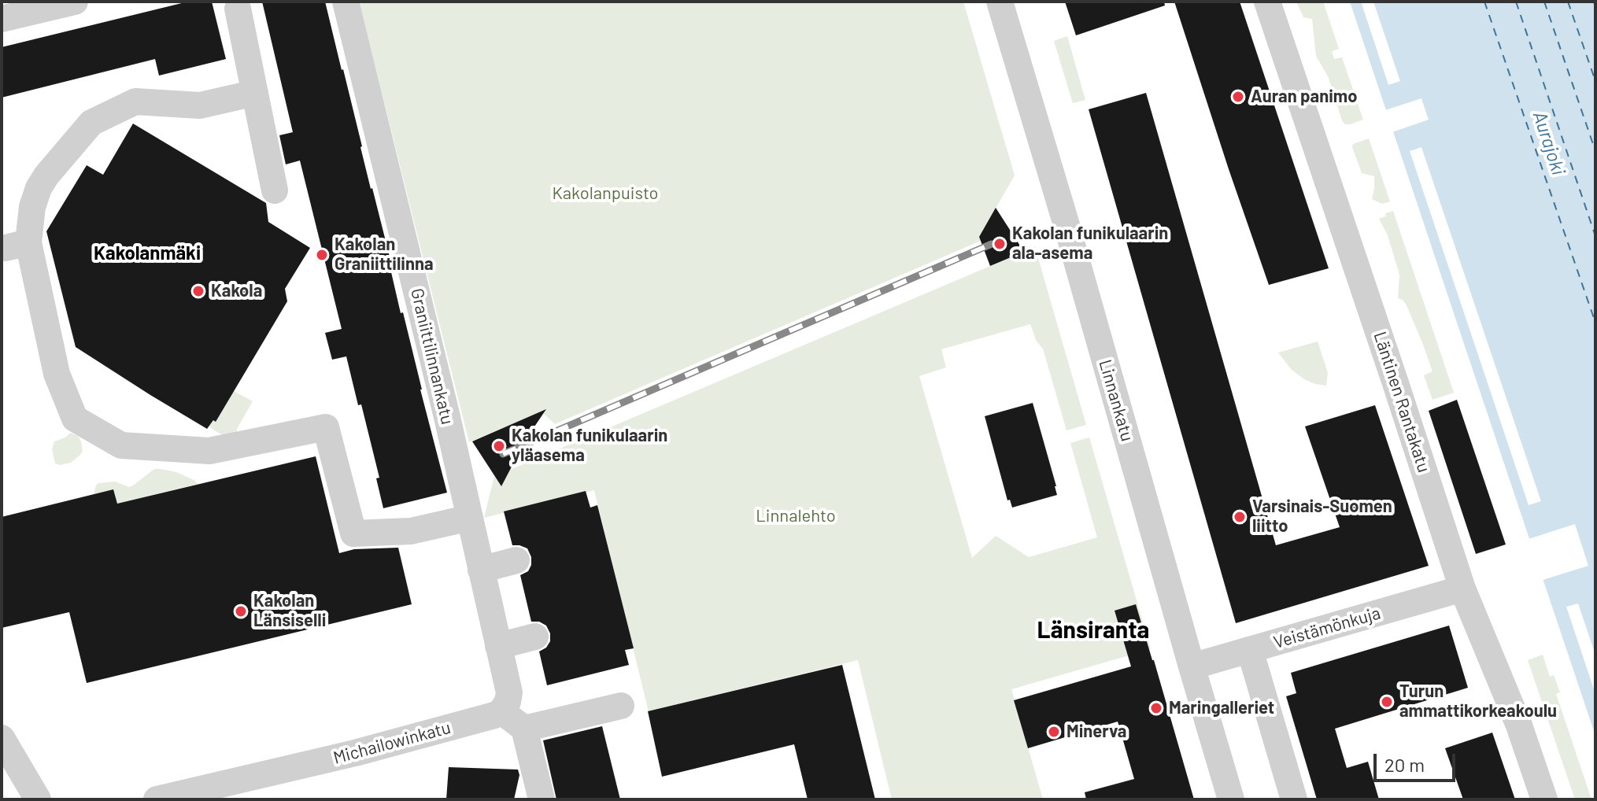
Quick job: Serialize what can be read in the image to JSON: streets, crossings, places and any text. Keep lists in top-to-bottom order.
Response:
{
  "streets": {
    "street": [
      "Graniittilinnankatu",
      "Linnankatu",
      "Läntinen Rantakatu",
      "Veistämönkuja",
      "Michailowinkatu"
    ]
  },
  "crossings": [
    ["Graniittilinnankatu", "Michailowinkatu"],
    ["Linnankatu", "Veistämönkuja"],
    ["Läntinen Rantakatu", "Veistämönkuja"]
  ],
  "districts": ["Kakolanmäki", "Länsiranta"],
  "water": ["Aurajoki"],
  "parks": ["Kakolanpuisto", "Linnalehto"],
  "places": [
    "Auran panimo",
    "Kakolan funikulaarin ala-asema",
    "Kakolan Graniittilinna",
    "Kakola",
    "Kakolan funikulaarin yläasema",
    "Varsinais-Suomen liitto",
    "Kakolan Länsiselli",
    "Turun ammattikorkeakoulu",
    "Maringalleriet",
    "Minerva"
  ],
  "scale_bar": "20 m"
}
